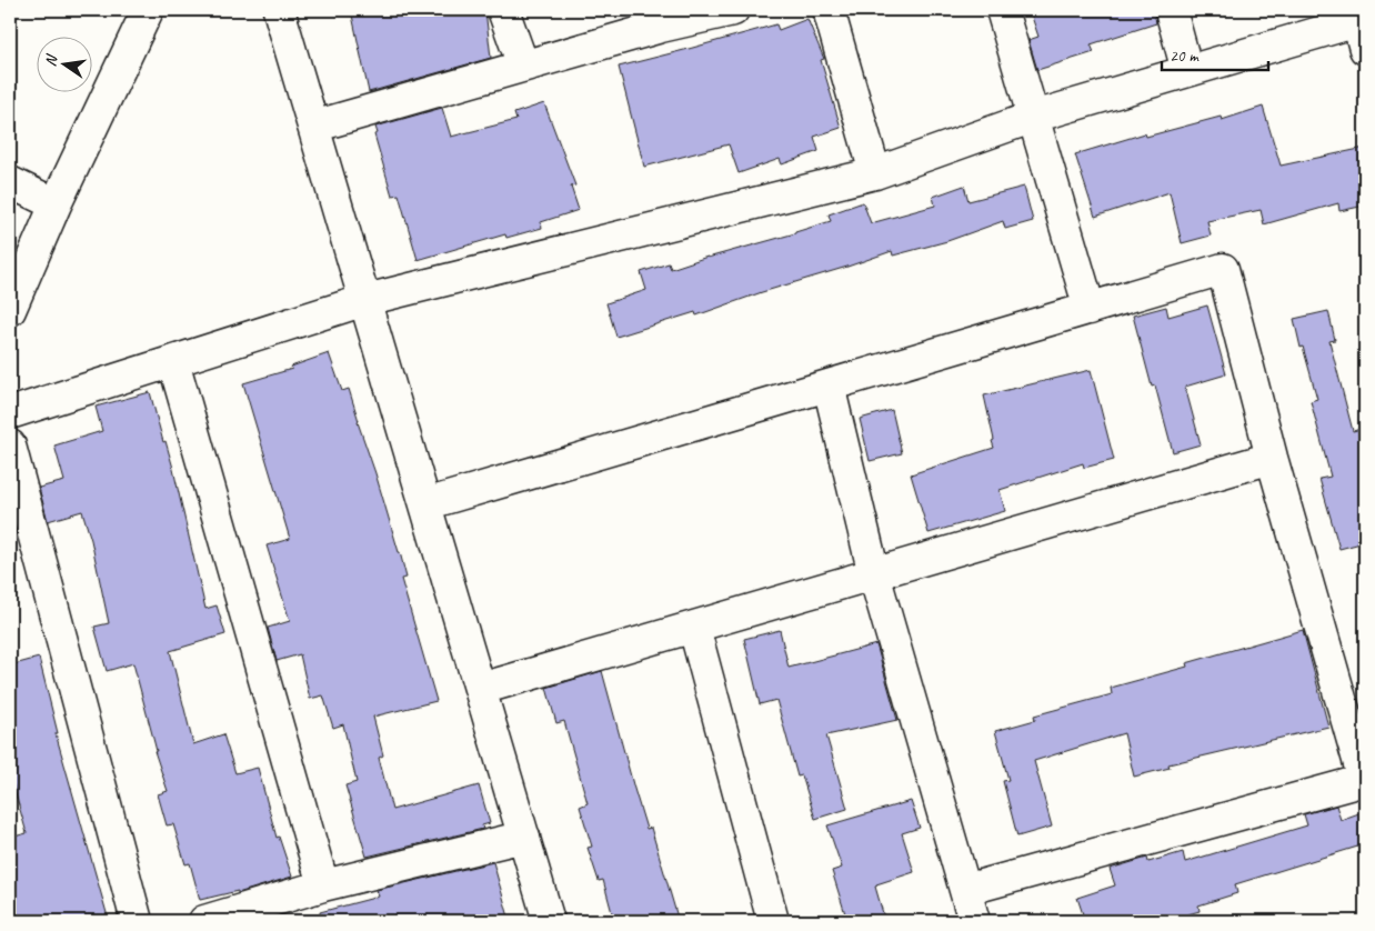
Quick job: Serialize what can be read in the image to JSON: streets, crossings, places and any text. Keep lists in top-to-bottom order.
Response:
{
  "scale_bar": "20 m",
  "north": "left"
}
